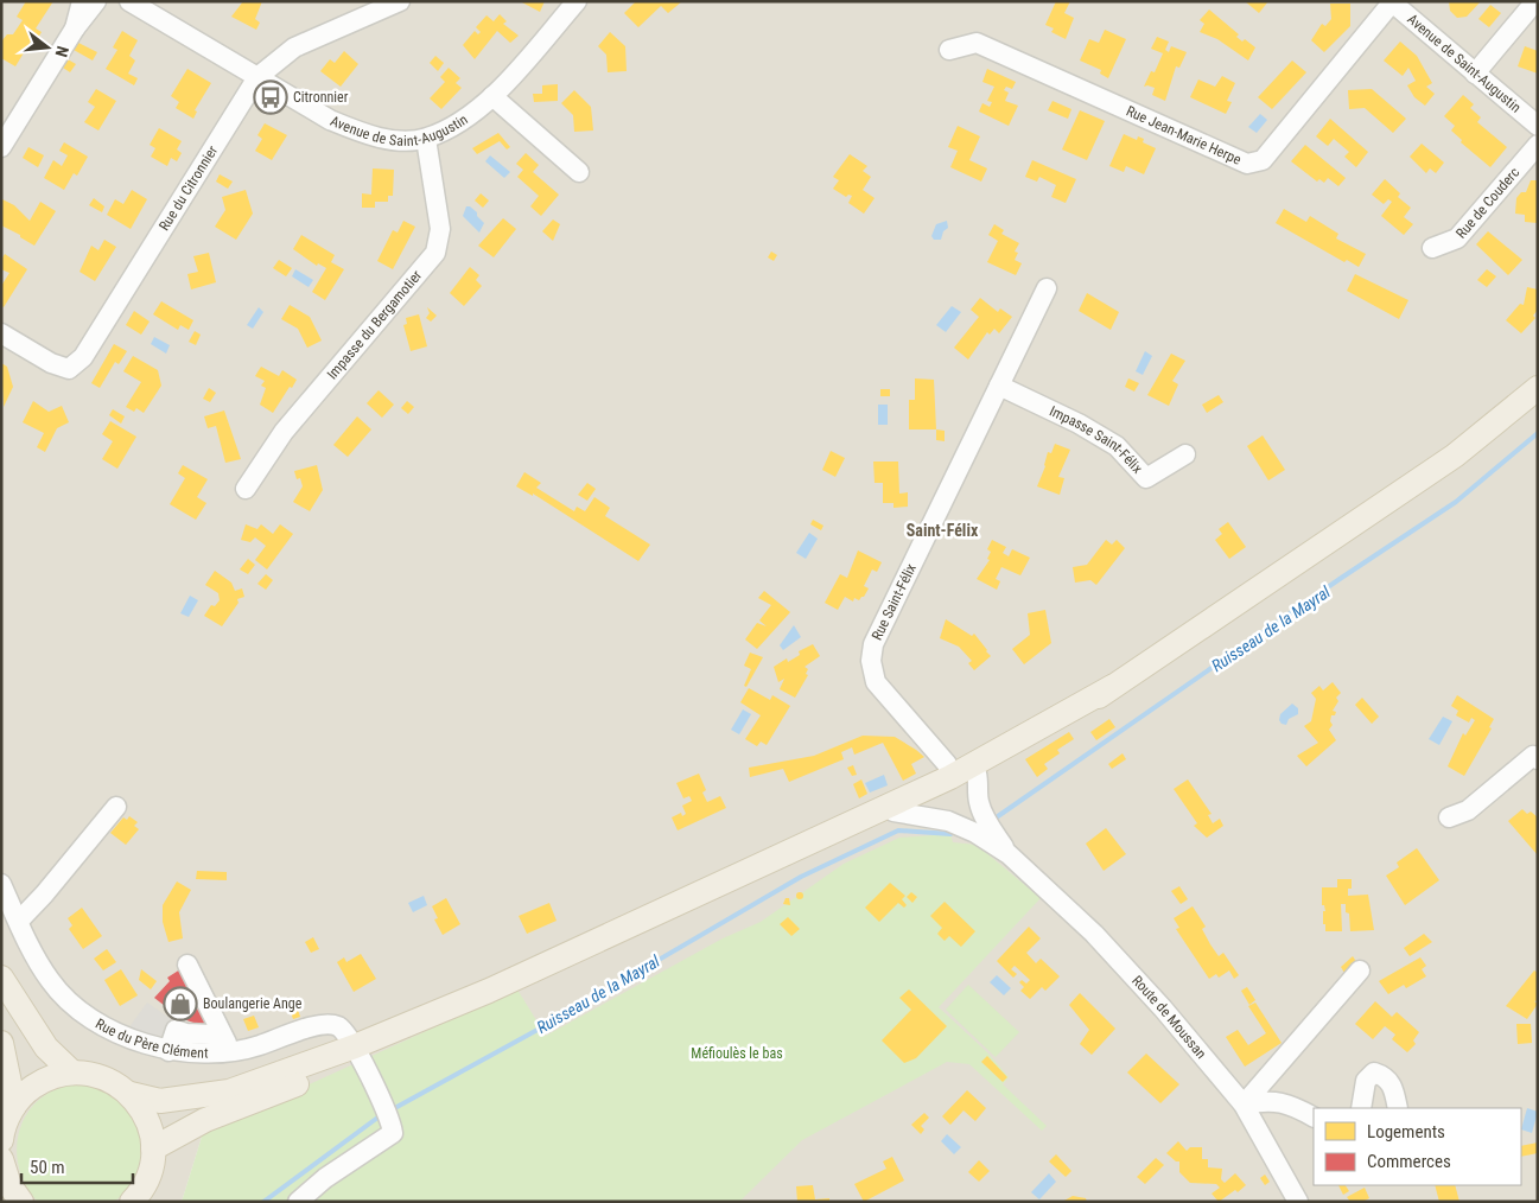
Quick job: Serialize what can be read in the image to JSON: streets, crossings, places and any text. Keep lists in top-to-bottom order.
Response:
{
  "streets": {
    "street": [
      "Avenue de Saint-Augustin",
      "Rue Jean-Marie Herpe",
      "Rue du Citronnier",
      "Rue de Couderc",
      "Impasse du Bergamotier",
      "Impasse Saint-Félix",
      "Rue Saint-Félix",
      "Route de Moussan",
      "Rue du Père Clément"
    ]
  },
  "crossings": [
    ["Avenue de Saint-Augustin", "Rue Jean-Marie Herpe"],
    ["Avenue de Saint-Augustin", "Rue du Citronnier"],
    ["Avenue de Saint-Augustin", "Impasse du Bergamotier"],
    ["Impasse Saint-Félix", "Rue Saint-Félix"]
  ],
  "districts": ["Saint-Félix"],
  "water": ["Ruisseau de la Mayral"],
  "parks": ["Méfioulès le bas"],
  "places": {
    "bus stop": ["Citronnier"],
    "shop": ["Boulangerie Ange"]
  },
  "legend": ["Logements", "Commerces"],
  "scale_bar": "50 m",
  "north": "right"
}
